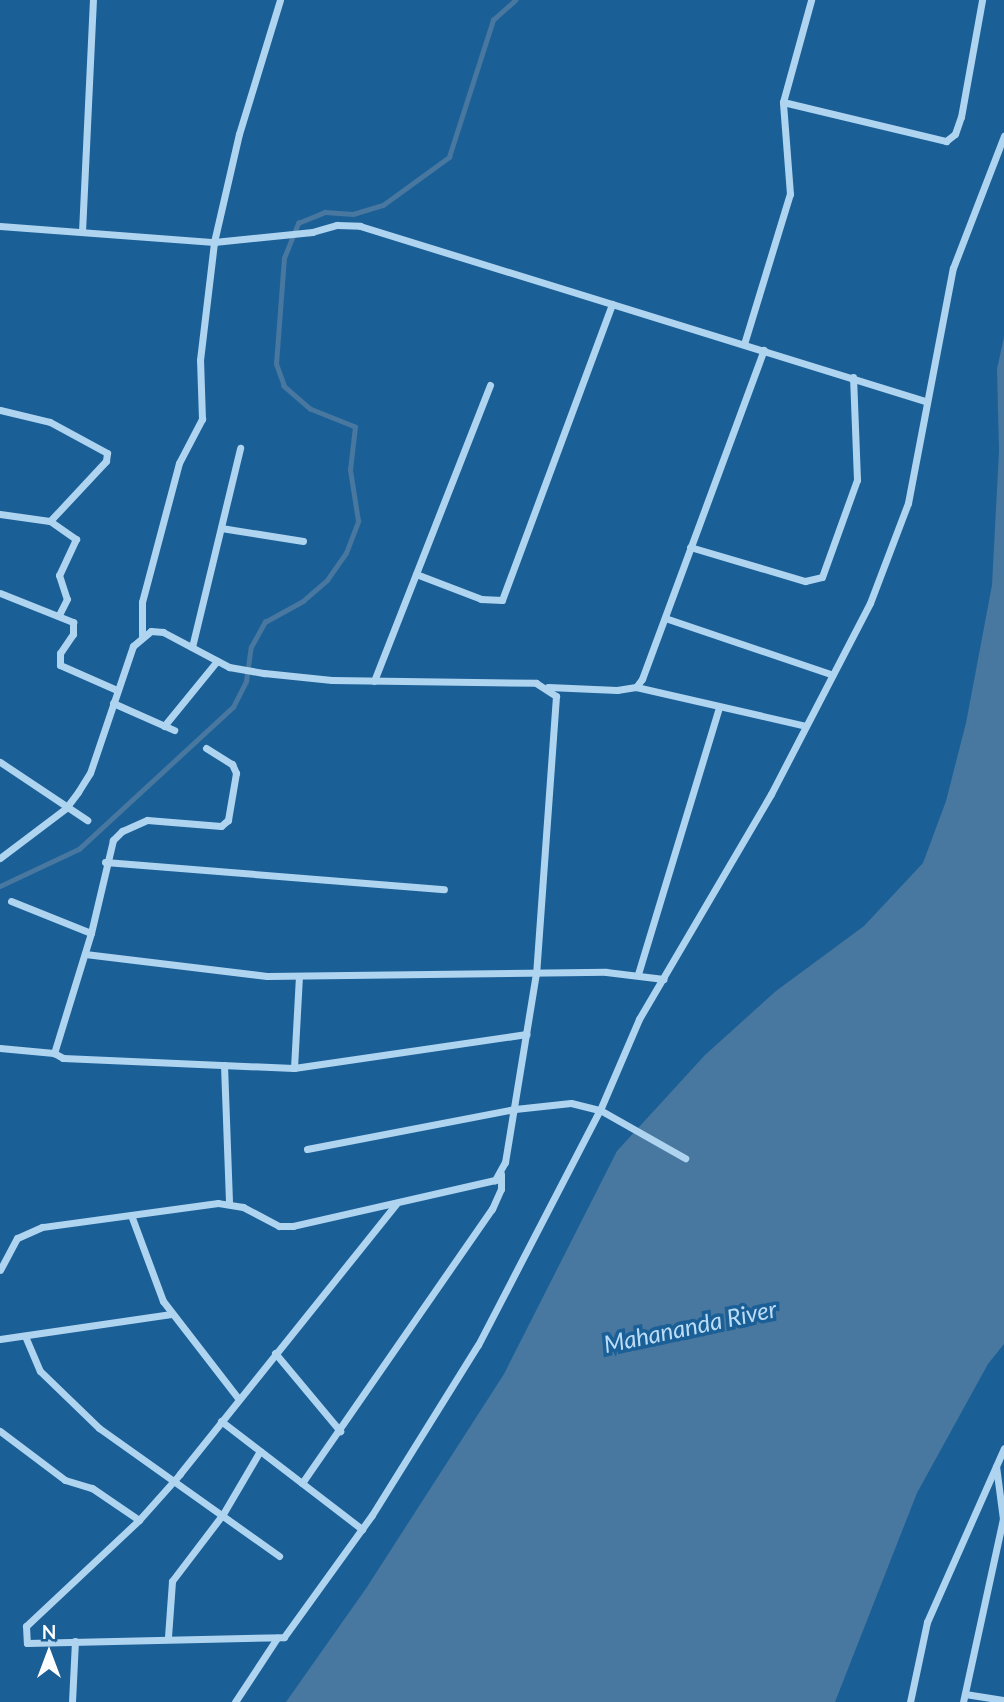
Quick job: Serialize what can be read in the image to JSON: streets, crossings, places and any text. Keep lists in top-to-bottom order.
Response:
{
  "water": ["Mahananda River"],
  "north": "top"
}
